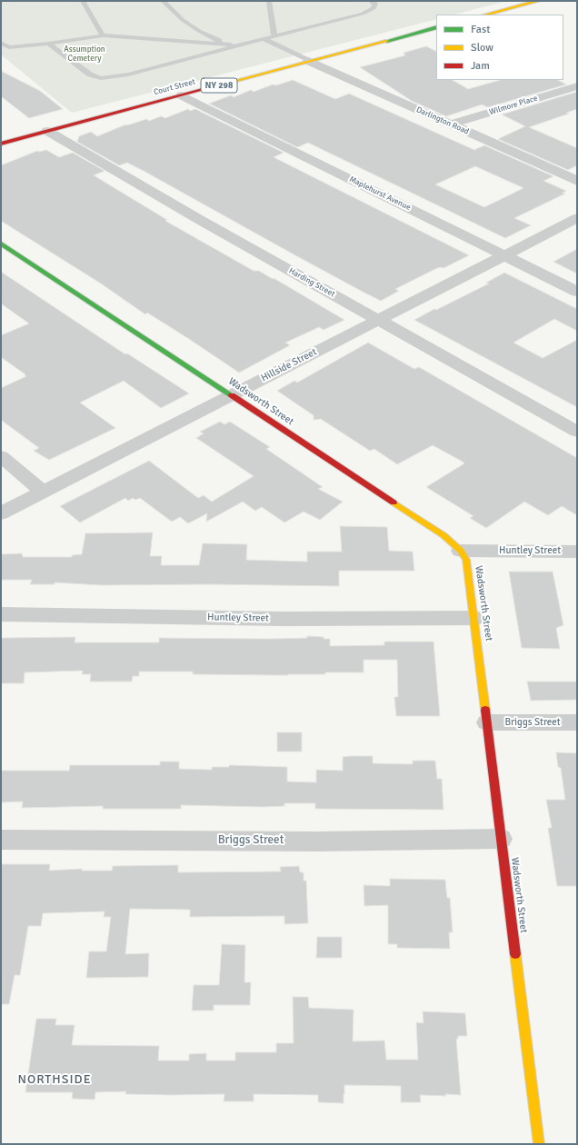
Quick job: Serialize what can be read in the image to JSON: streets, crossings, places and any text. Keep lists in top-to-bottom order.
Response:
{
  "streets": {
    "street": [
      "NY 298",
      "Court Street",
      "Wilmore Place",
      "Darlington Road",
      "Maplehurst Avenue",
      "Harding Street",
      "Hillside Street",
      "Wadsworth Street",
      "Huntley Street",
      "Briggs Street"
    ]
  },
  "crossings": [
    ["Court Street", "Darlington Road"],
    ["Court Street", "Maplehurst Avenue"],
    ["Court Street", "Harding Street"],
    ["Wilmore Place", "Darlington Road"],
    ["Maplehurst Avenue", "Hillside Street"],
    ["Harding Street", "Hillside Street"],
    ["Hillside Street", "Wadsworth Street"],
    ["Wadsworth Street", "Huntley Street"],
    ["Wadsworth Street", "Briggs Street"]
  ],
  "districts": ["NORTHSIDE"],
  "parks": ["Assumption Cemetery"],
  "legend": ["Fast", "Slow", "Jam"]
}
